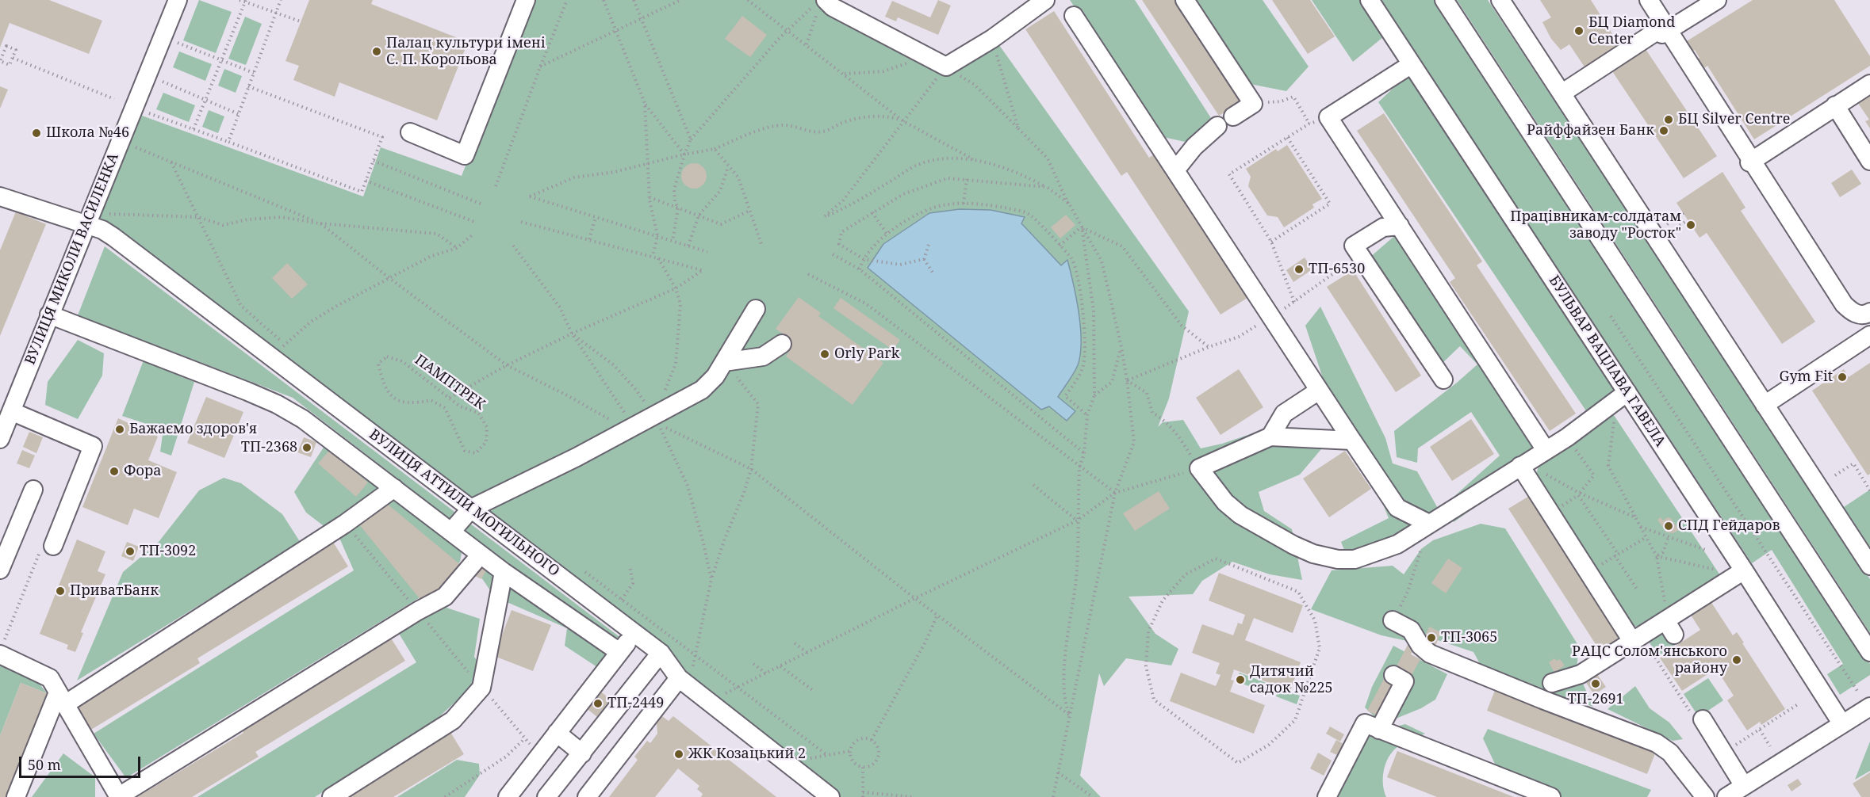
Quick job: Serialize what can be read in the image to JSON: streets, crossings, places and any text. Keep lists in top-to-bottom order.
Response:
{
  "streets": {
    "street": ["ВУЛИЦЯ МИКОЛИ ВАСИЛЕНКА", "БУЛЬВАР ВАЦЛАВА ГАВЕЛА", "ВУЛИЦЯ АТТИЛИ МОГИЛЬНОГО"],
    "path": ["ПАМПТРЕК"]
  },
  "crossings": [
    ["ВУЛИЦЯ МИКОЛИ ВАСИЛЕНКА", "ВУЛИЦЯ АТТИЛИ МОГИЛЬНОГО"]
  ],
  "places": [
    "БЦ Diamond Center",
    "Палац культури імені С. П. Корольова",
    "БЦ Silver Centre",
    "Райффайзен Банк",
    "Школа №46",
    "Працівникам-солдатам заводу \"Росток\"",
    "ТП-6530",
    "Orly Park",
    "Gym Fit",
    "Бажаємо здоров'я",
    "ТП-2368",
    "Фора",
    "СПД Гейдаров",
    "ТП-3092",
    "ПриватБанк",
    "ТП-3065",
    "РАЦС Солом'янського району",
    "Дитячий садок №225",
    "ТП-2691",
    "ТП-2449",
    "ЖК Козацький 2"
  ],
  "scale_bar": "50 m"
}
